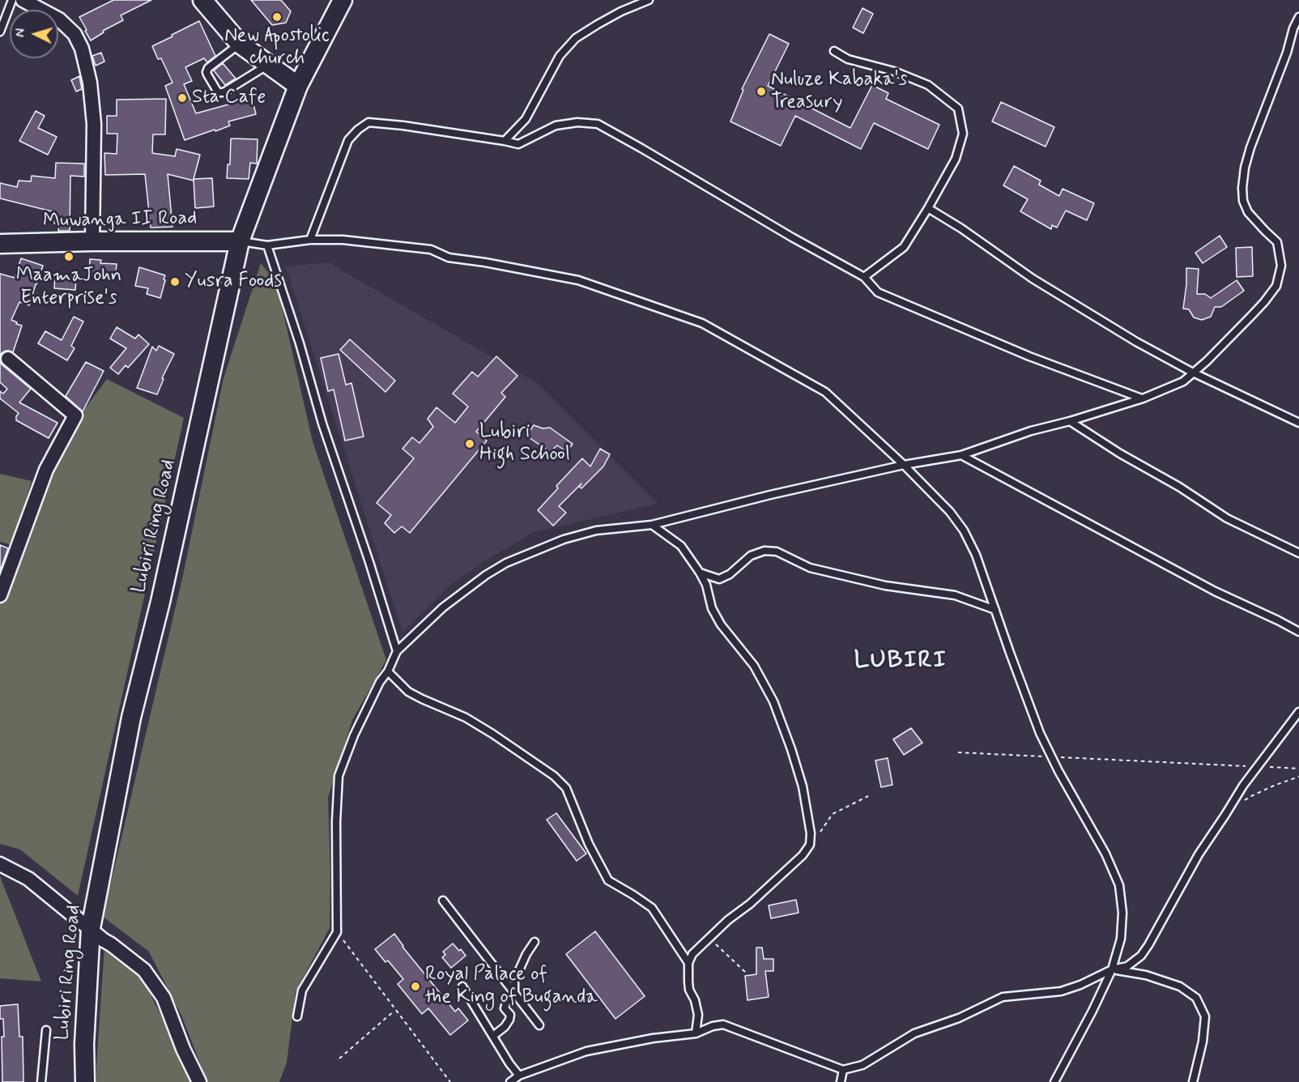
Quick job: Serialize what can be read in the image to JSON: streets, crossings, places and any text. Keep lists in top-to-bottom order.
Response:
{
  "streets": {
    "main road": ["Muwanga II Road", "Lubiri Ring Road"]
  },
  "crossings": [
    ["Muwanga II Road", "Lubiri Ring Road"]
  ],
  "districts": ["LUBIRI"],
  "places": [
    "New Apostolic church",
    "Nuluze Kabaka's Treasury",
    "Sta Cafe",
    "MaamaJohn Enterprise's",
    "Yusra Foods",
    "Lubiri High School",
    "Royal Palace of the King of Buganda"
  ],
  "north": "left"
}
